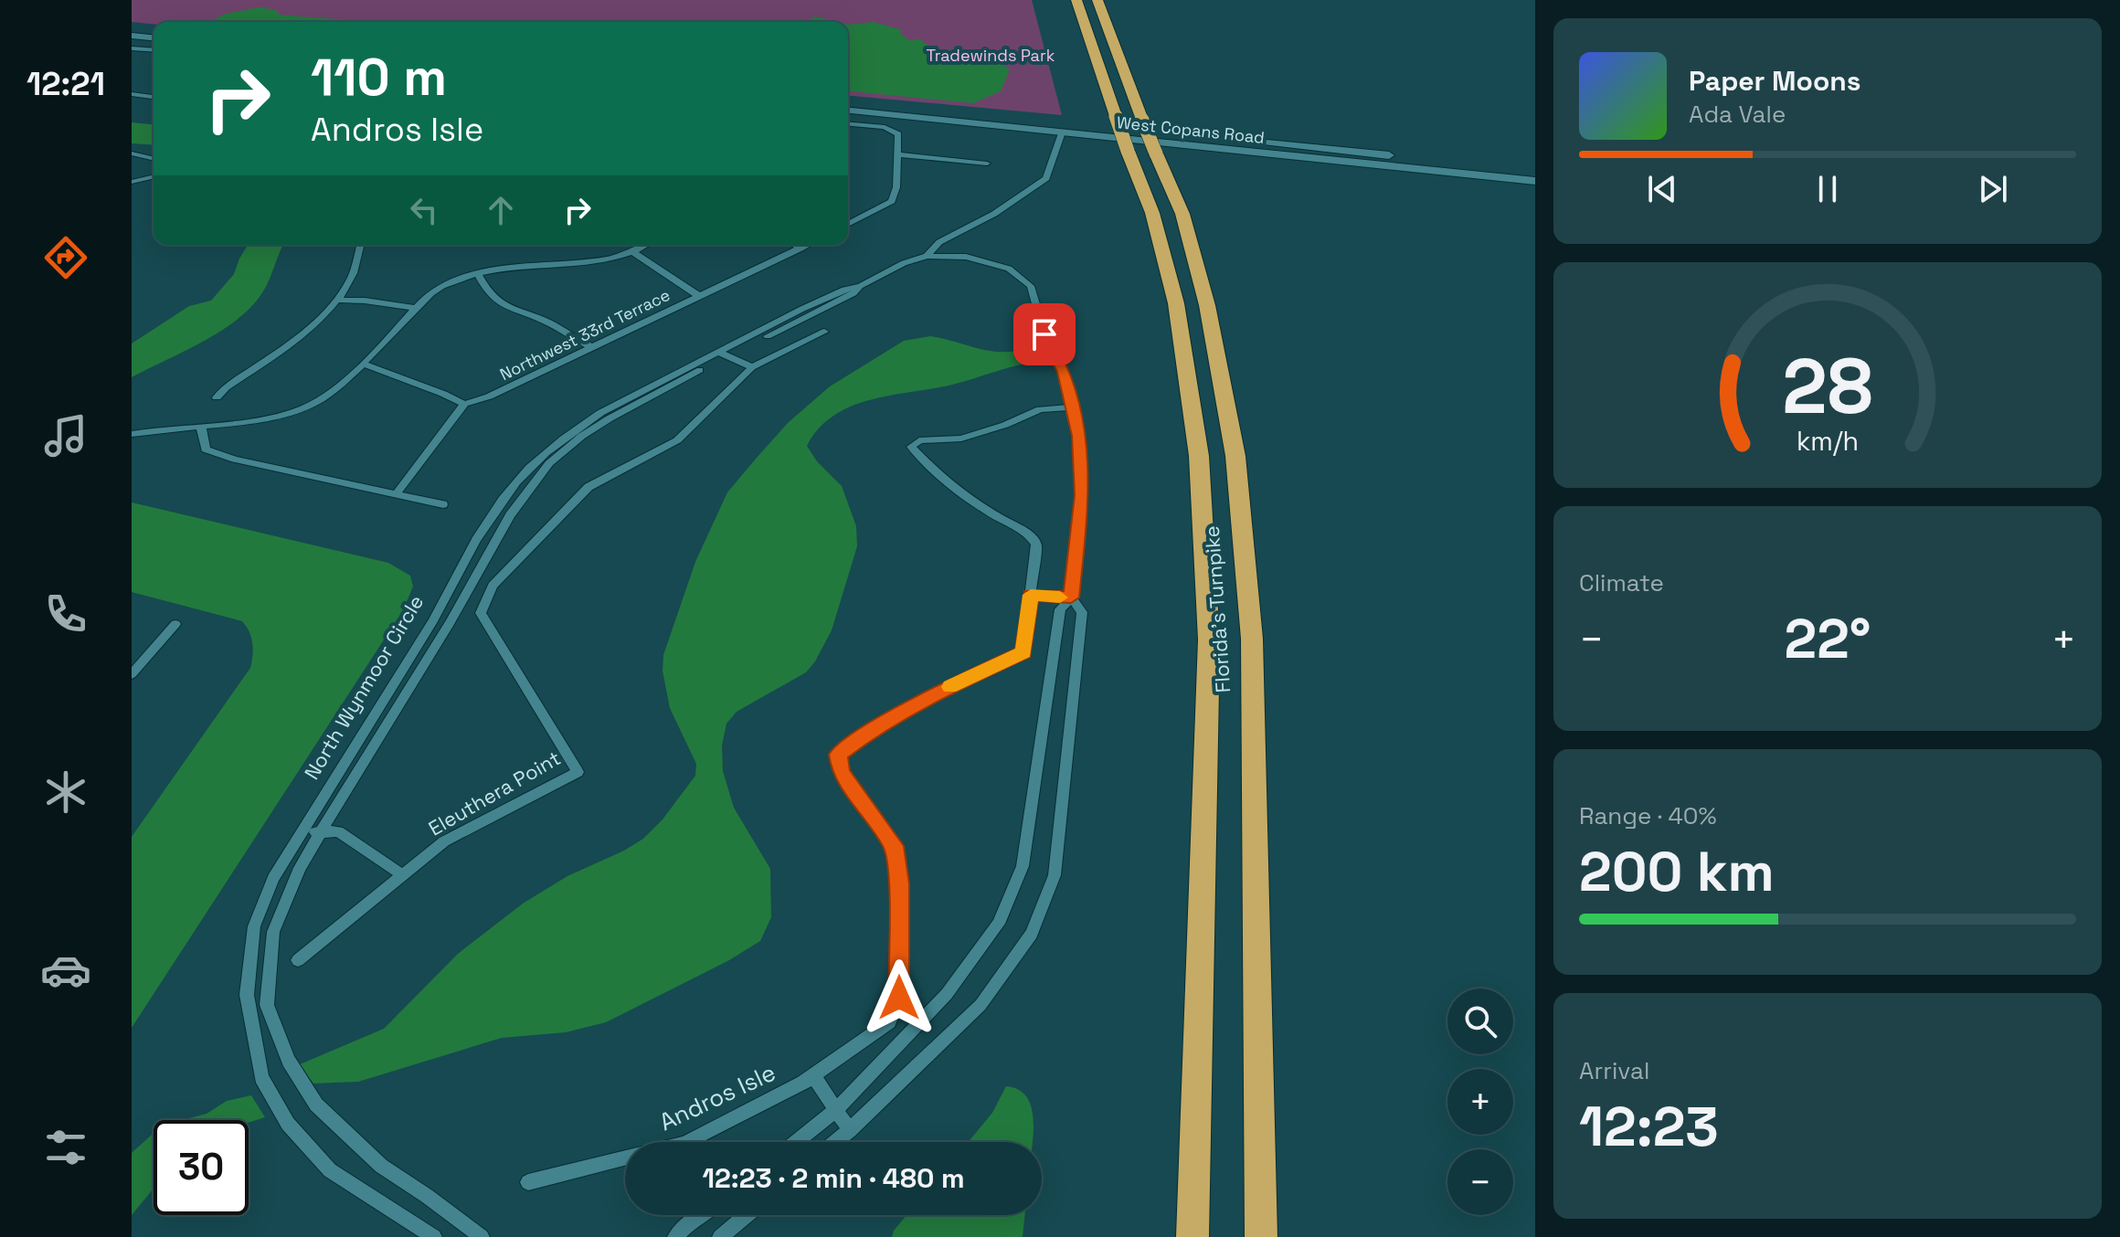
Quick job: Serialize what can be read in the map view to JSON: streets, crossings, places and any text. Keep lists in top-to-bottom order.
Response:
{
  "streets": {
    "highway": ["Florida's Turnpike"],
    "main road": ["West Copans Road"],
    "street": [
      "Northwest 33rd Terrace",
      "North Wynmoor Circle",
      "Eleuthera Point",
      "Andros Isle"
    ]
  },
  "crossings": [
    ["North Wynmoor Circle", "Andros Isle"]
  ],
  "parks": ["Tradewinds Park"],
  "page": {
    "tabs": "12:21",
    "turn": ["110 m", "Andros Isle"],
    "song": ["Paper Moons", "Ada Vale"],
    "tile": [
      "Climate",
      ["Range · 40%", "200 km"],
      ["Arrival", "12:23"]
    ],
    "heat": ["−", "22°", "+"],
    "map_buttons": ["+", "−"],
    "limit": "30",
    "trip": "12:23 · 2 min · 480 m",
    "gauge": ["28", "km/h"]
  }
}
